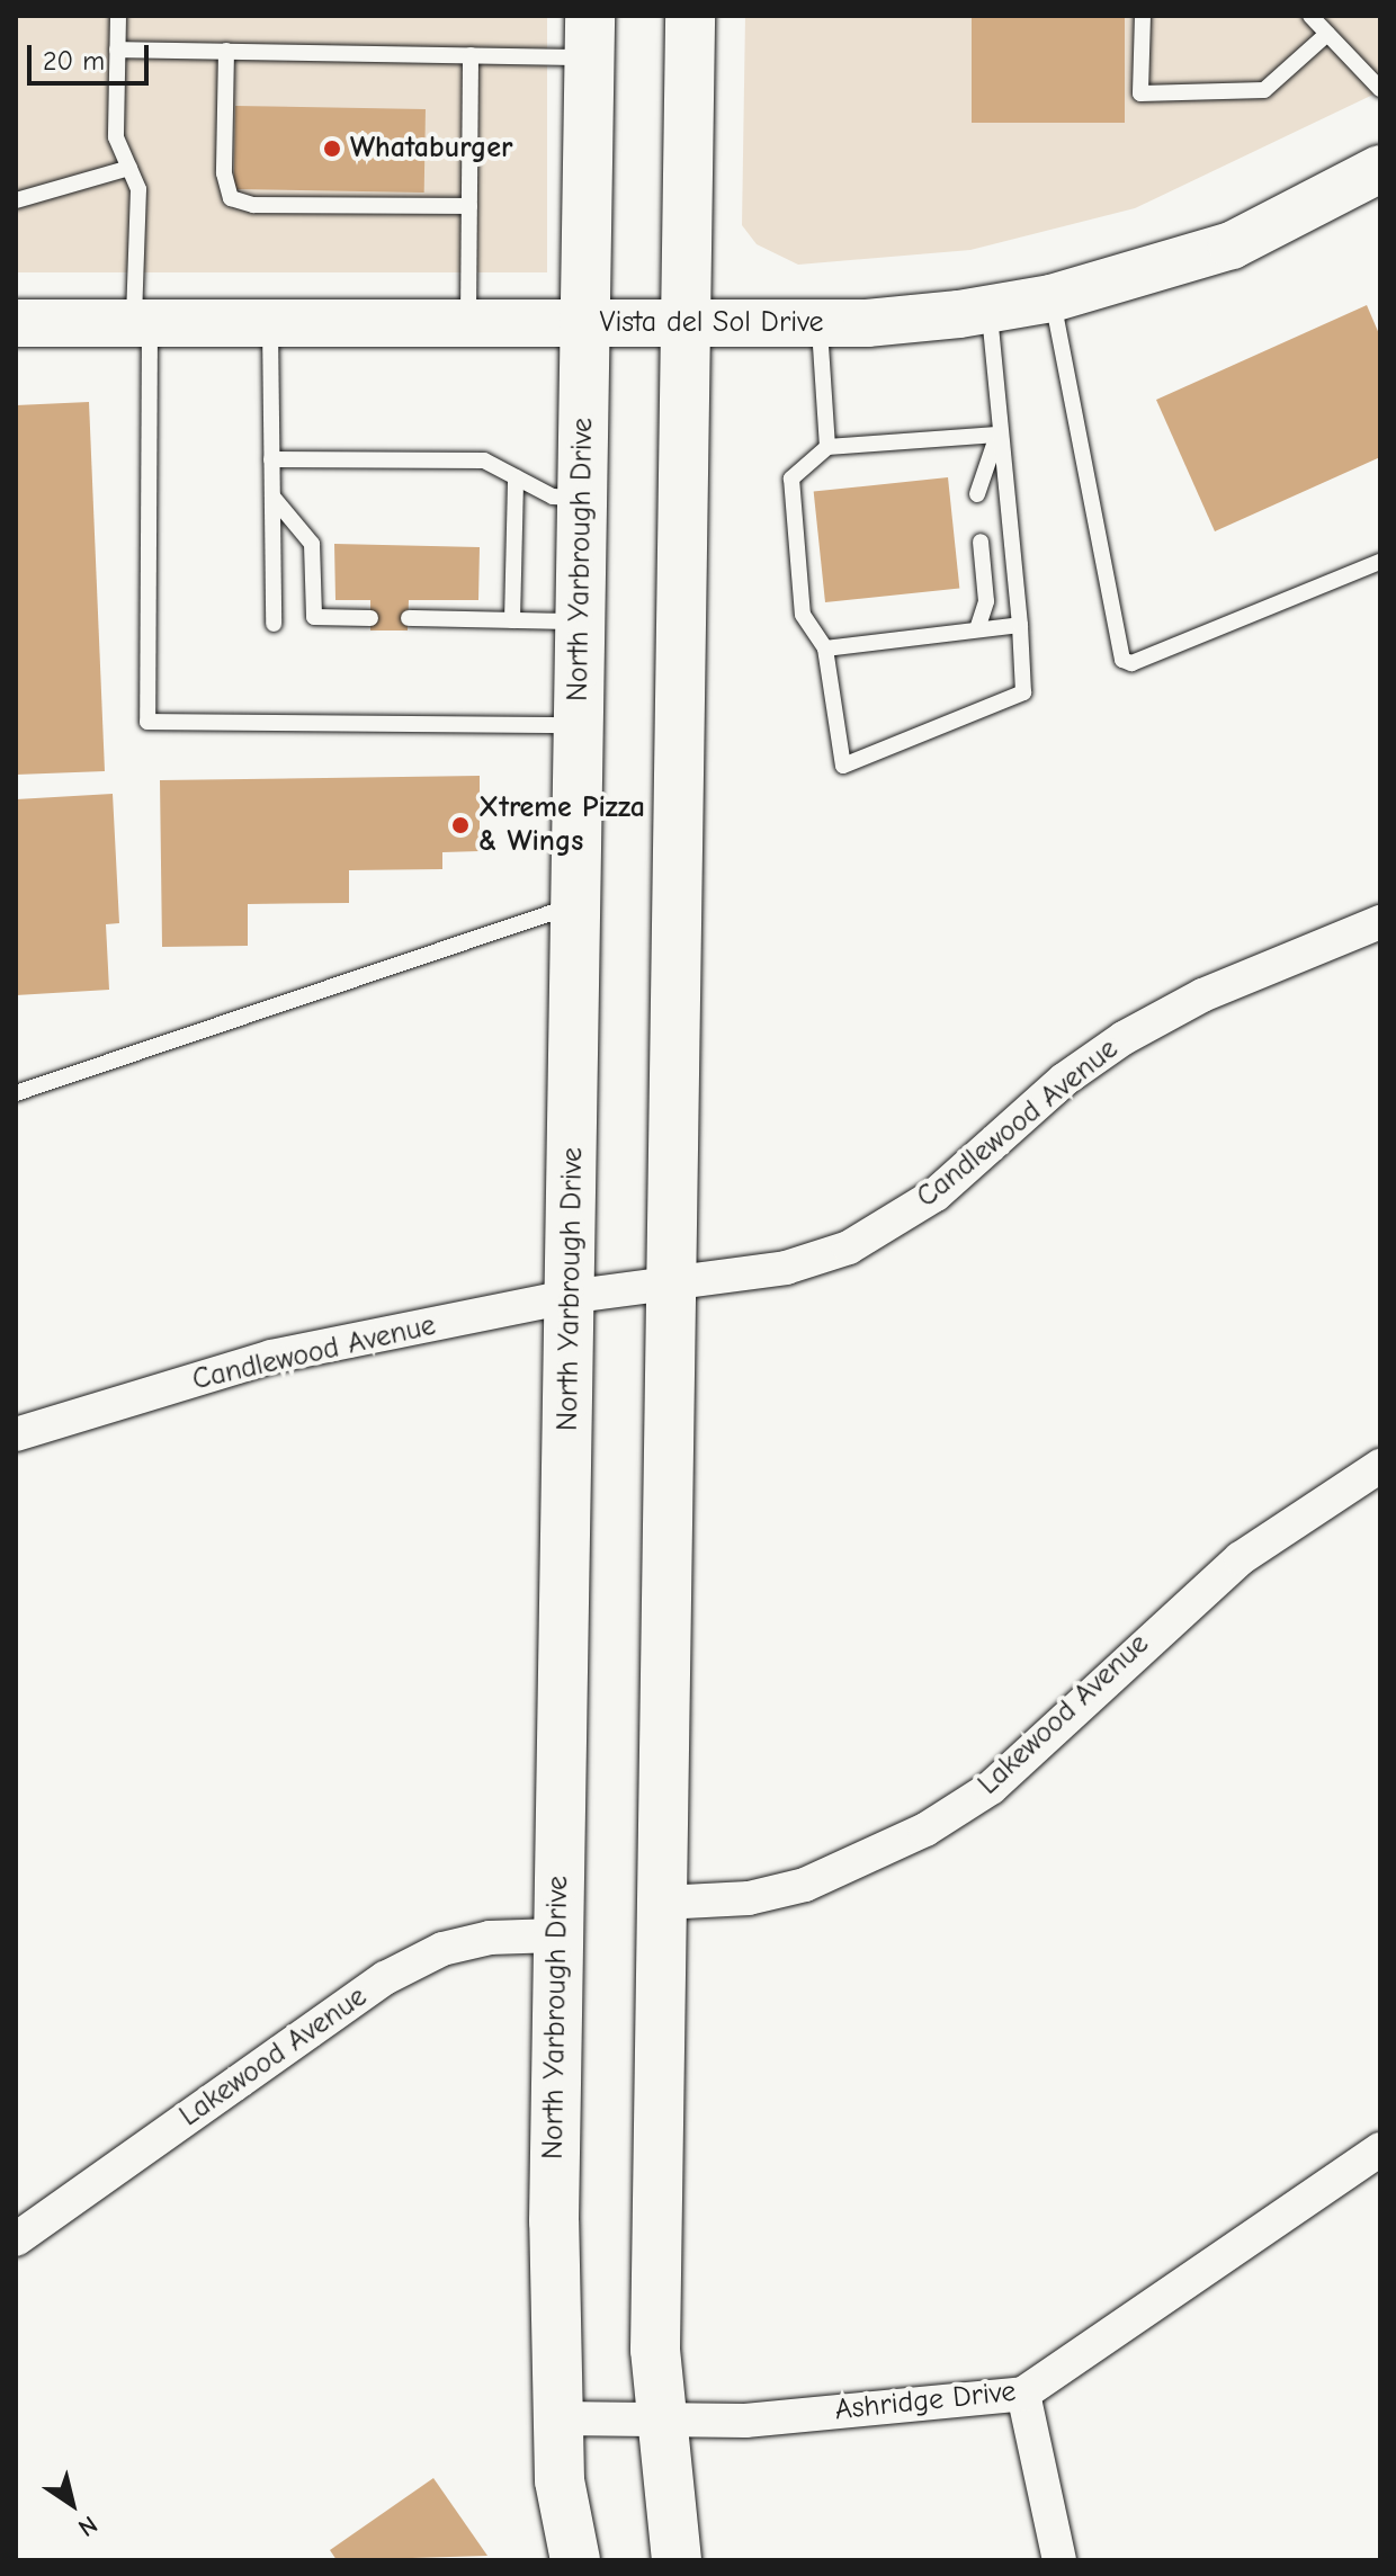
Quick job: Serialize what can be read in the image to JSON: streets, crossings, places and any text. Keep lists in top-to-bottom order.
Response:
{
  "streets": {
    "main road": ["Vista del Sol Drive", "North Yarbrough Drive"],
    "street": ["Candlewood Avenue", "Lakewood Avenue", "Ashridge Drive"]
  },
  "crossings": [
    ["Vista del Sol Drive", "North Yarbrough Drive"],
    ["North Yarbrough Drive", "Candlewood Avenue"],
    ["North Yarbrough Drive", "Lakewood Avenue"],
    ["North Yarbrough Drive", "Ashridge Drive"]
  ],
  "places": ["Whataburger", "Xtreme Pizza & Wings"],
  "scale_bar": "20 m",
  "north": "bottom right"
}
